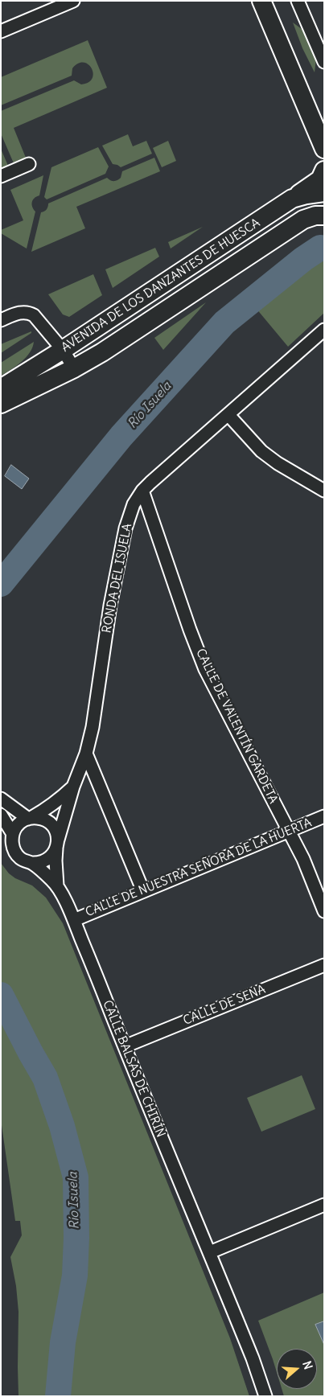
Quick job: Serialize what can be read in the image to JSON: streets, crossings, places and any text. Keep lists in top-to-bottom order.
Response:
{
  "streets": {
    "main road": ["AVENIDA DE LOS DANZANTES DE HUESCA"],
    "street": [
      "RONDA DEL ISUELA",
      "CALLE DE VALENTÍN GARDETA",
      "CALLE DE NUESTRA SEÑORA DE LA HUERTA",
      "CALLE DE SENA",
      "CALLE BALSAS DE CHIRÍN"
    ]
  },
  "crossings": [
    ["RONDA DEL ISUELA", "CALLE DE VALENTÍN GARDETA"],
    ["RONDA DEL ISUELA", "CALLE BALSAS DE CHIRÍN"],
    ["CALLE DE VALENTÍN GARDETA", "CALLE DE NUESTRA SEÑORA DE LA HUERTA"],
    ["CALLE DE NUESTRA SEÑORA DE LA HUERTA", "CALLE BALSAS DE CHIRÍN"],
    ["CALLE DE SENA", "CALLE BALSAS DE CHIRÍN"]
  ],
  "water": ["Río Isuela"],
  "north": "right"
}
